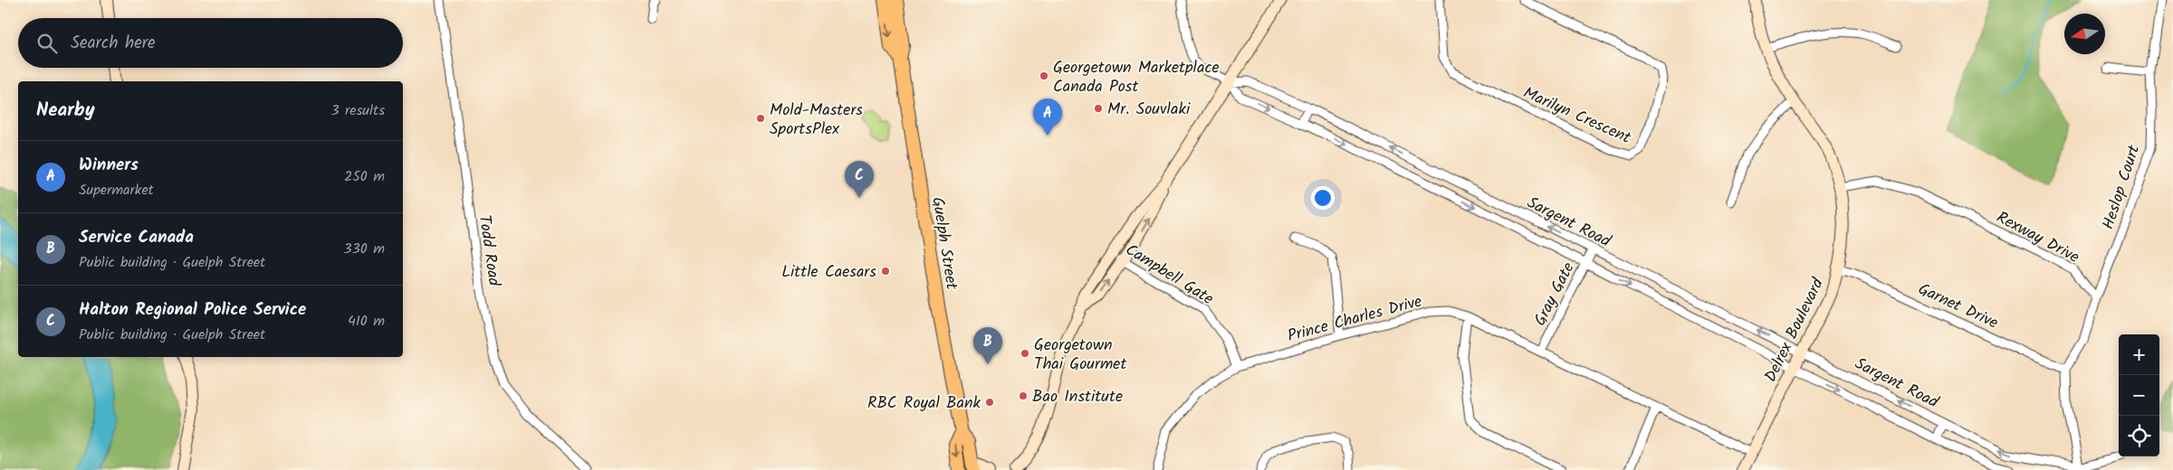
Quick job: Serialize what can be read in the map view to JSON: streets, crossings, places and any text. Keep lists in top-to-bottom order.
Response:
{
  "streets": {
    "main road": ["Guelph Street", "Delrex Boulevard"],
    "street": [
      "Marilyn Crescent",
      "Heslop Court",
      "Sargent Road",
      "Rexway Drive",
      "Todd Road",
      "Campbell Gate",
      "Gray Gate",
      "Garnet Drive",
      "Prince Charles Drive"
    ]
  },
  "crossings": [
    ["Heslop Court", "Rexway Drive"],
    ["Sargent Road", "Gray Gate"],
    ["Sargent Road", "Delrex Boulevard"],
    ["Rexway Drive", "Delrex Boulevard"],
    ["Campbell Gate", "Prince Charles Drive"],
    ["Gray Gate", "Prince Charles Drive"],
    ["Garnet Drive", "Delrex Boulevard"],
    ["Prince Charles Drive", "Delrex Boulevard"]
  ],
  "places": [
    "Georgetown Marketplace Canada Post",
    "Mr. Souvlaki",
    "Mold-Masters SportsPlex",
    "Little Caesars",
    "Georgetown Thai Gourmet",
    "Bao Institute",
    "RBC Royal Bank"
  ],
  "north": "left",
  "page": {
    "search": "Search here",
    "heading": ["Nearby", "3 results"],
    "pins": ["A", "C", "B"],
    "list": [
      {
        "mark": "A",
        "name": "Winners",
        "note": "Supermarket",
        "value": "250 m"
      },
      {
        "mark": "B",
        "name": "Service Canada",
        "note": "Public building · Guelph Street",
        "value": "330 m"
      },
      {
        "mark": "C",
        "name": "Halton Regional Police Service",
        "note": "Public building · Guelph Street",
        "value": "410 m"
      }
    ],
    "map_buttons": ["+", "−"]
  }
}
